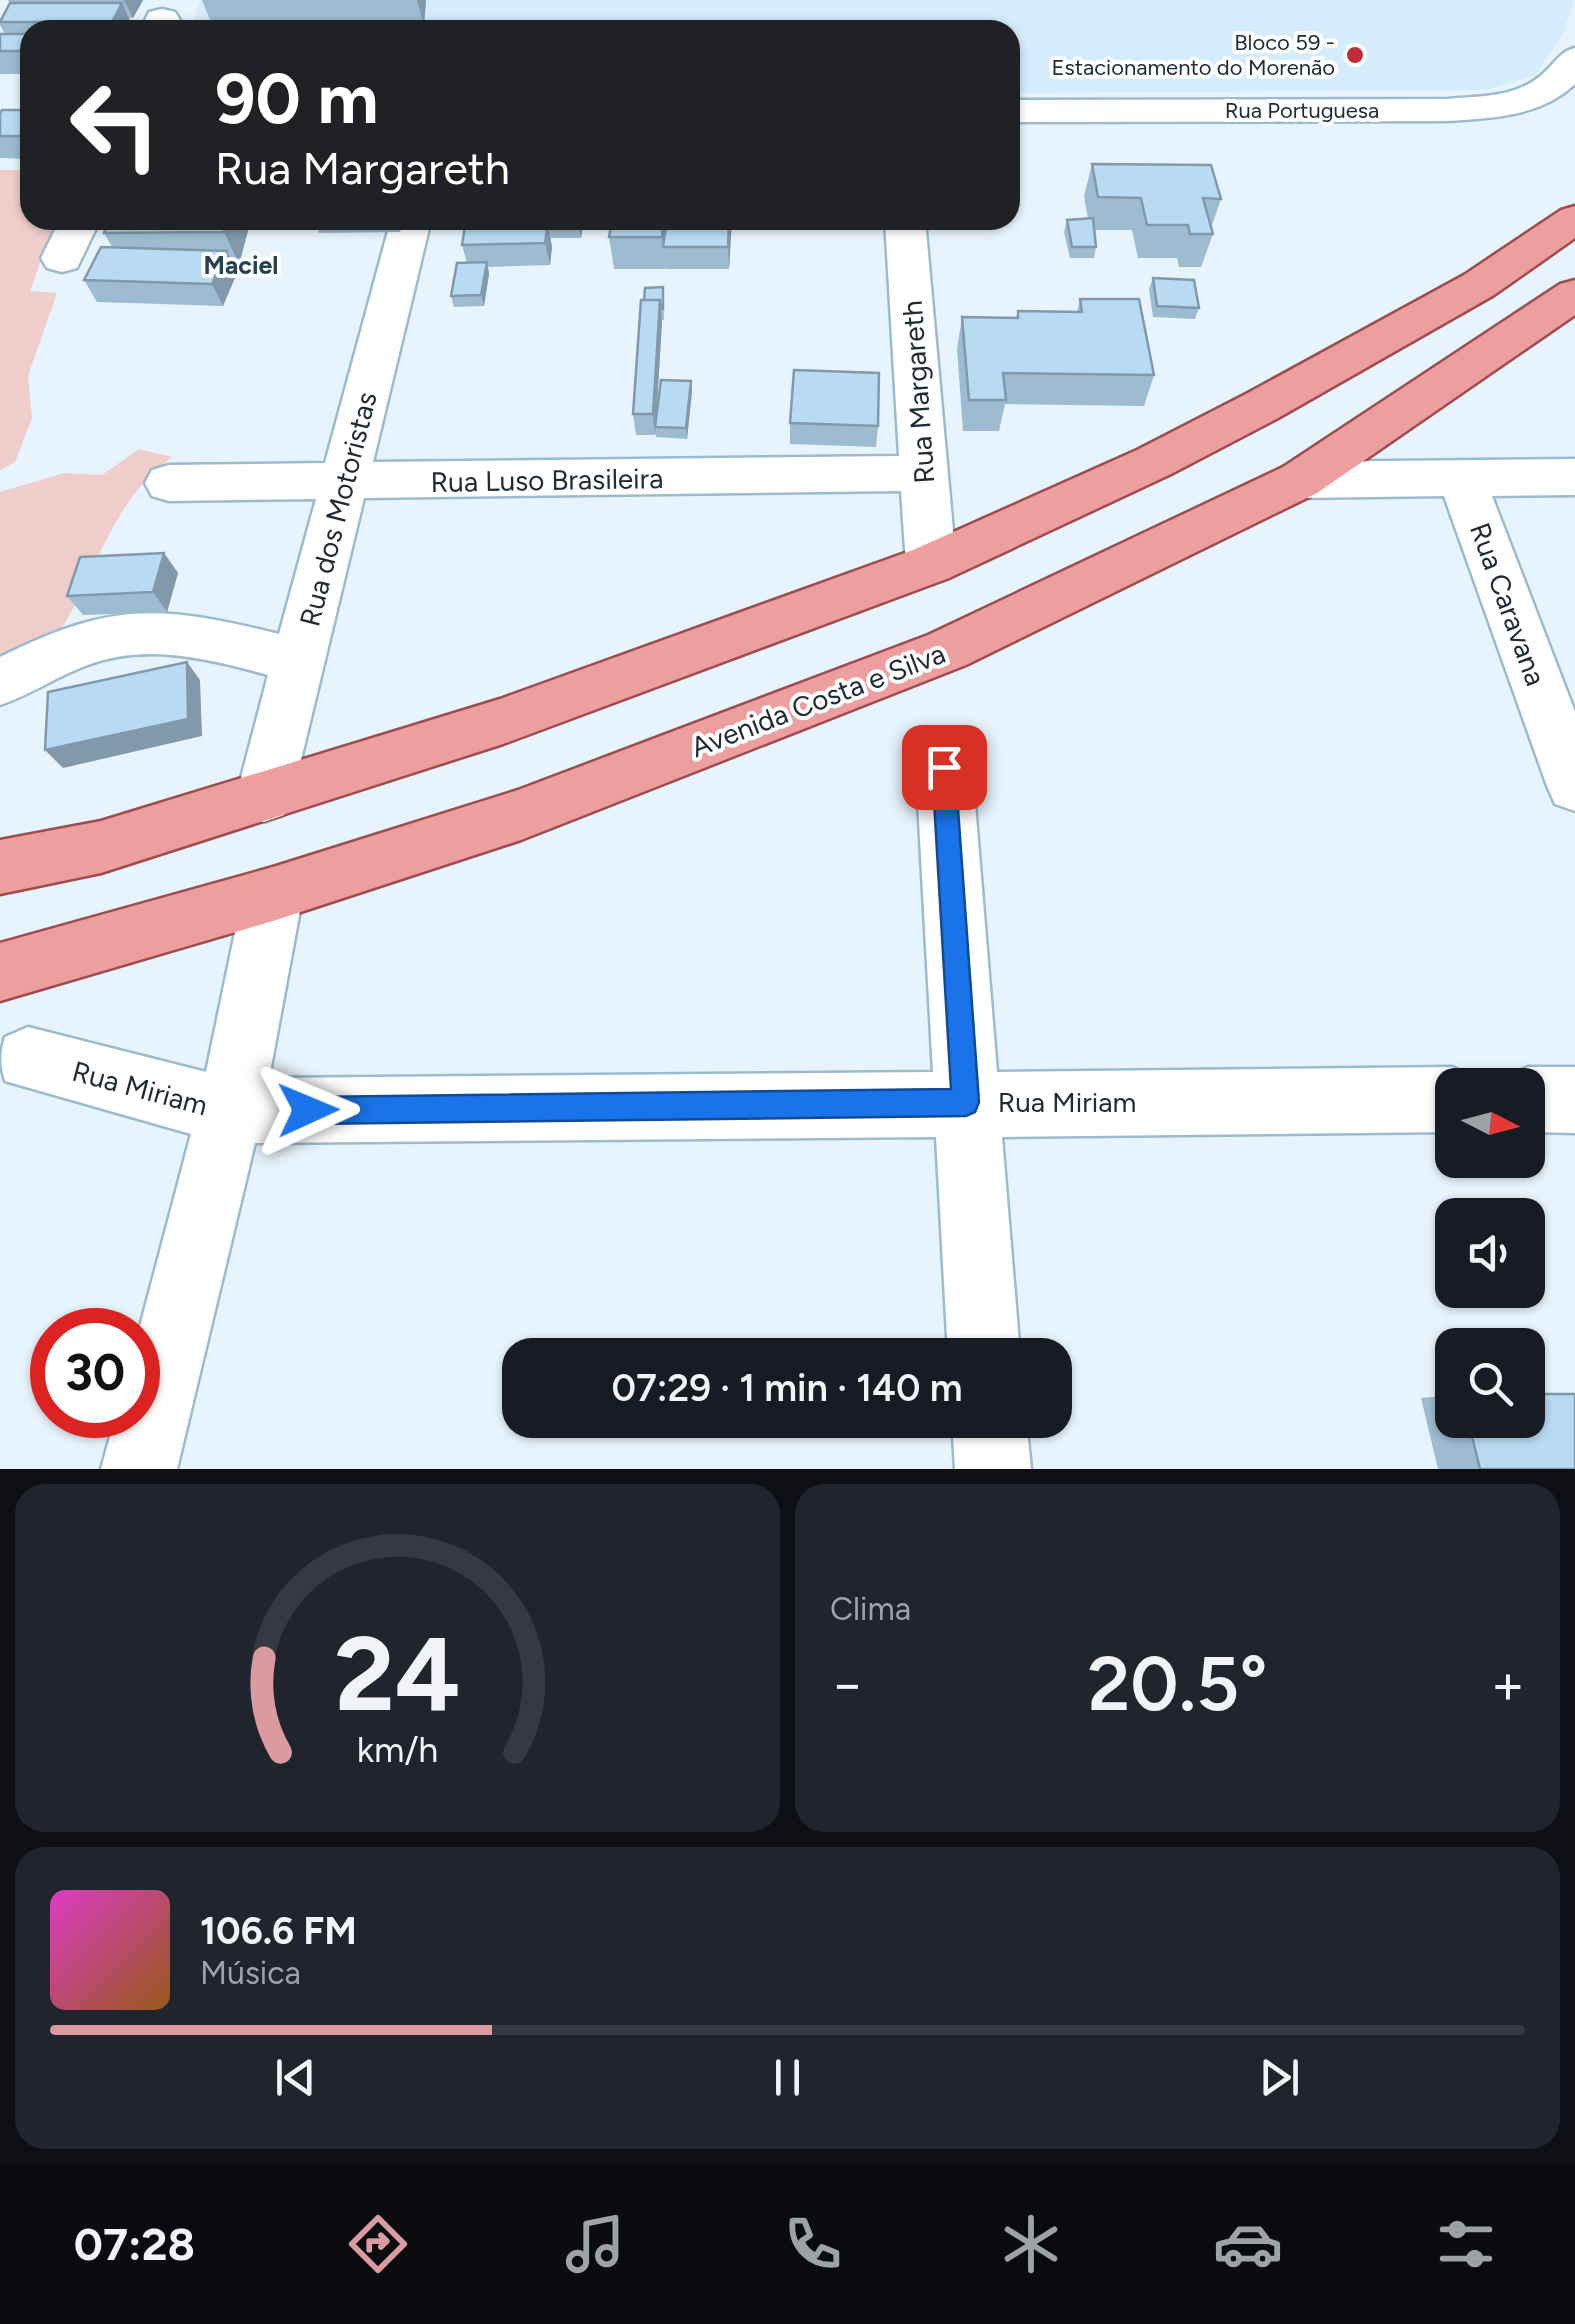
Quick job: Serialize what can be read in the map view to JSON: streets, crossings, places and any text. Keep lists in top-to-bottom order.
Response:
{
  "streets": {
    "main road": ["Avenida Costa e Silva"],
    "street": [
      "Rua Portuguesa",
      "Rua Margareth",
      "Rua Luso Brasileira",
      "Rua dos Motoristas",
      "Rua Caravana",
      "Rua Miriam"
    ]
  },
  "crossings": [
    ["Rua Margareth", "Rua Luso Brasileira"],
    ["Rua Luso Brasileira", "Rua dos Motoristas"]
  ],
  "districts": ["Maciel"],
  "places": ["Bloco 59 - Estacionamento do Morenão"],
  "north": "right",
  "page": {
    "turn": ["90 m", "Rua Margareth"],
    "limit": "30",
    "trip": "07:29 · 1 min · 140 m",
    "tile": "Clima",
    "heat": ["−", "20.5°", "+"],
    "song": ["106.6 FM", "Música"],
    "tabs": "07:28",
    "gauge": ["24", "km/h"]
  }
}
